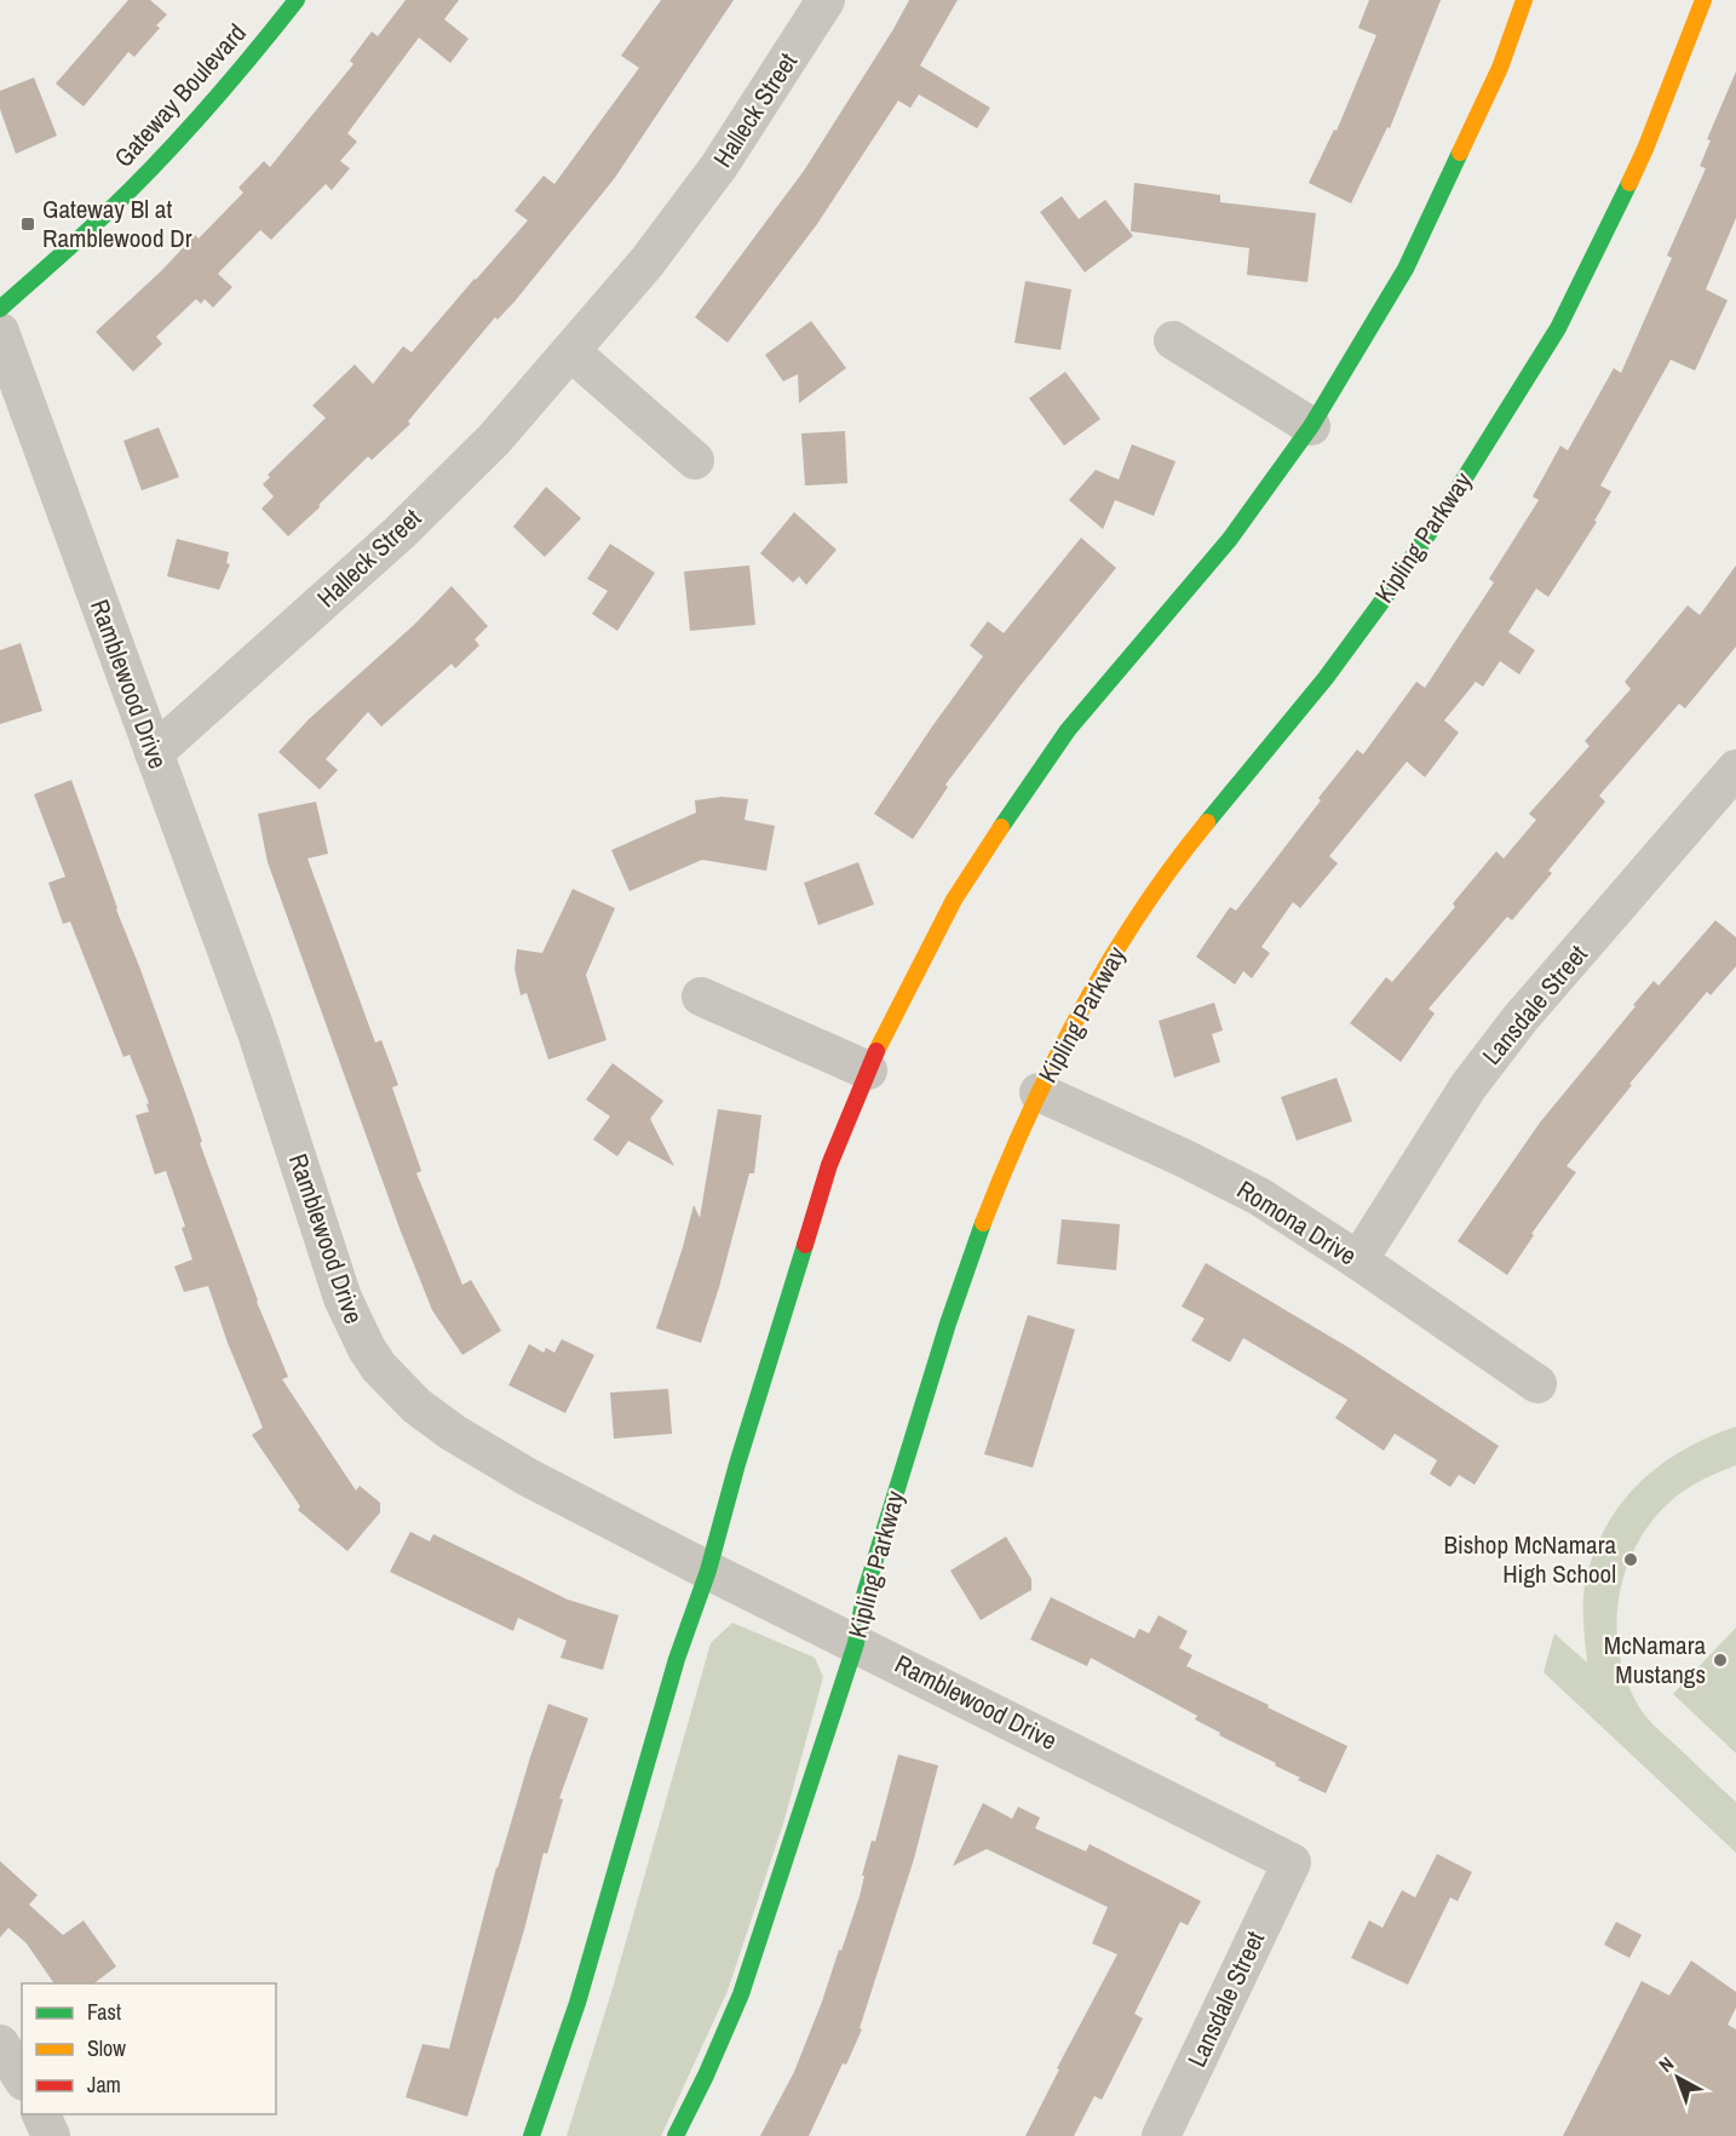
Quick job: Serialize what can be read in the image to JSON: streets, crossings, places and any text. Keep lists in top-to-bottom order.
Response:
{
  "streets": {
    "street": [
      "Gateway Boulevard",
      "Halleck Street",
      "Kipling Parkway",
      "Ramblewood Drive",
      "Lansdale Street",
      "Romona Drive"
    ]
  },
  "crossings": [
    ["Halleck Street", "Ramblewood Drive"],
    ["Kipling Parkway", "Ramblewood Drive"],
    ["Kipling Parkway", "Romona Drive"],
    ["Ramblewood Drive", "Lansdale Street"],
    ["Lansdale Street", "Romona Drive"]
  ],
  "places": {
    "transit": ["Gateway Bl at Ramblewood Dr"],
    "other": ["Bishop McNamara High School", "McNamara Mustangs"]
  },
  "legend": ["Fast", "Slow", "Jam"],
  "north": "top left"
}
